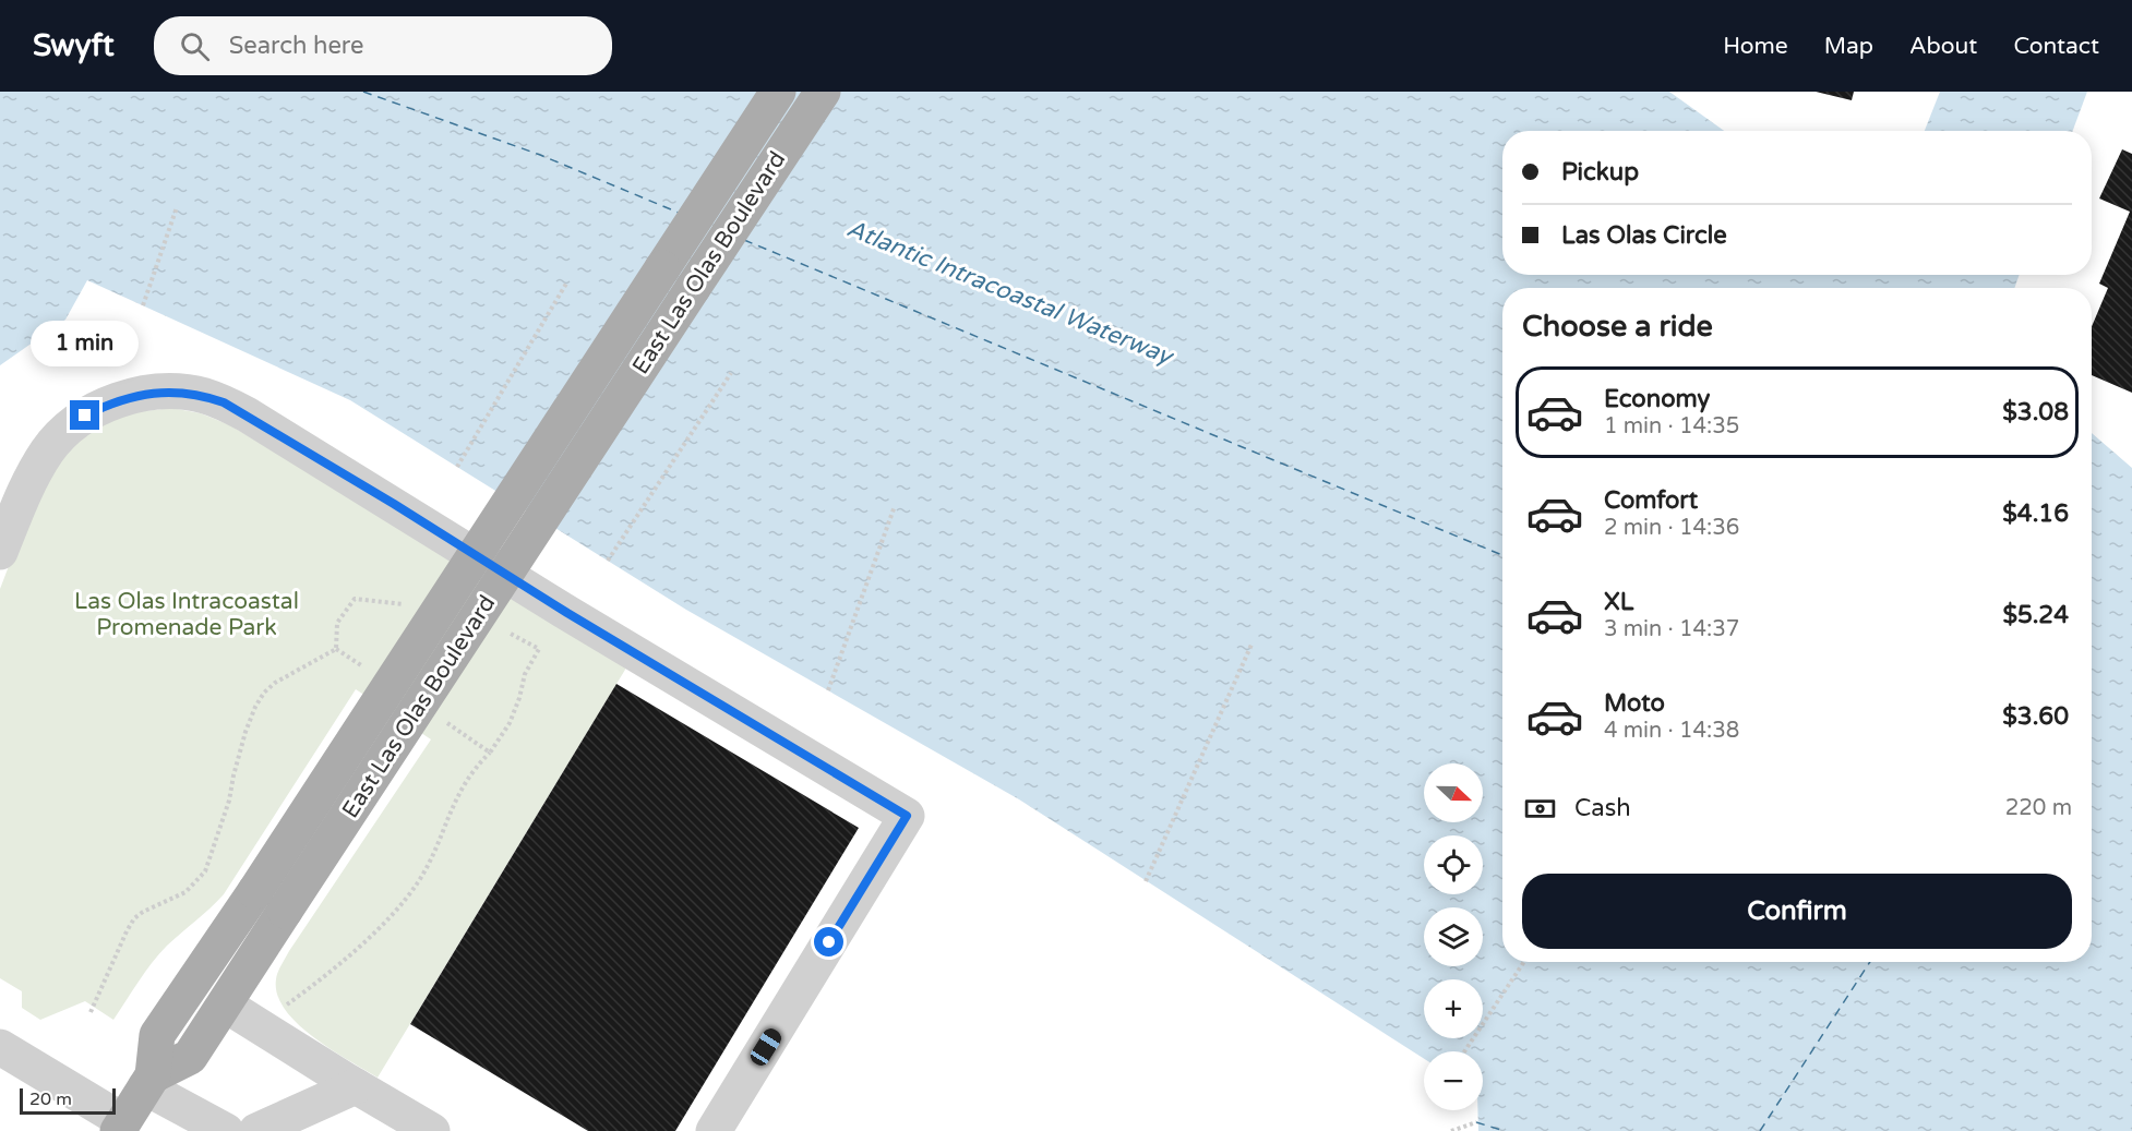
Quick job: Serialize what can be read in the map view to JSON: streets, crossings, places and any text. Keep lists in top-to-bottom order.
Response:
{
  "streets": {
    "main road": ["East Las Olas Boulevard"]
  },
  "water": ["Atlantic Intracoastal Waterway"],
  "parks": ["Las Olas Intracoastal Promenade Park"],
  "scale_bar": "20 m",
  "north": "right",
  "page": {
    "header": "Swyft",
    "search": "Search here",
    "nav": [
      "Home",
      "Map",
      "About",
      "Contact"
    ],
    "banner": ["Pickup", "Las Olas Circle"],
    "heading": "Choose a ride",
    "bubble": "1 min",
    "list": [
      {
        "name": "Economy",
        "note": "1 min · 14:35",
        "value": "$3.08"
      },
      {
        "name": "Comfort",
        "note": "2 min · 14:36",
        "value": "$4.16"
      },
      {
        "name": "XL",
        "note": "3 min · 14:37",
        "value": "$5.24"
      },
      {
        "name": "Moto",
        "note": "4 min · 14:38",
        "value": "$3.60"
      }
    ],
    "map_buttons": ["+", "−"],
    "pay": ["Cash", "220 m"],
    "buttons": "Confirm",
    "scale": "20 m"
  }
}
